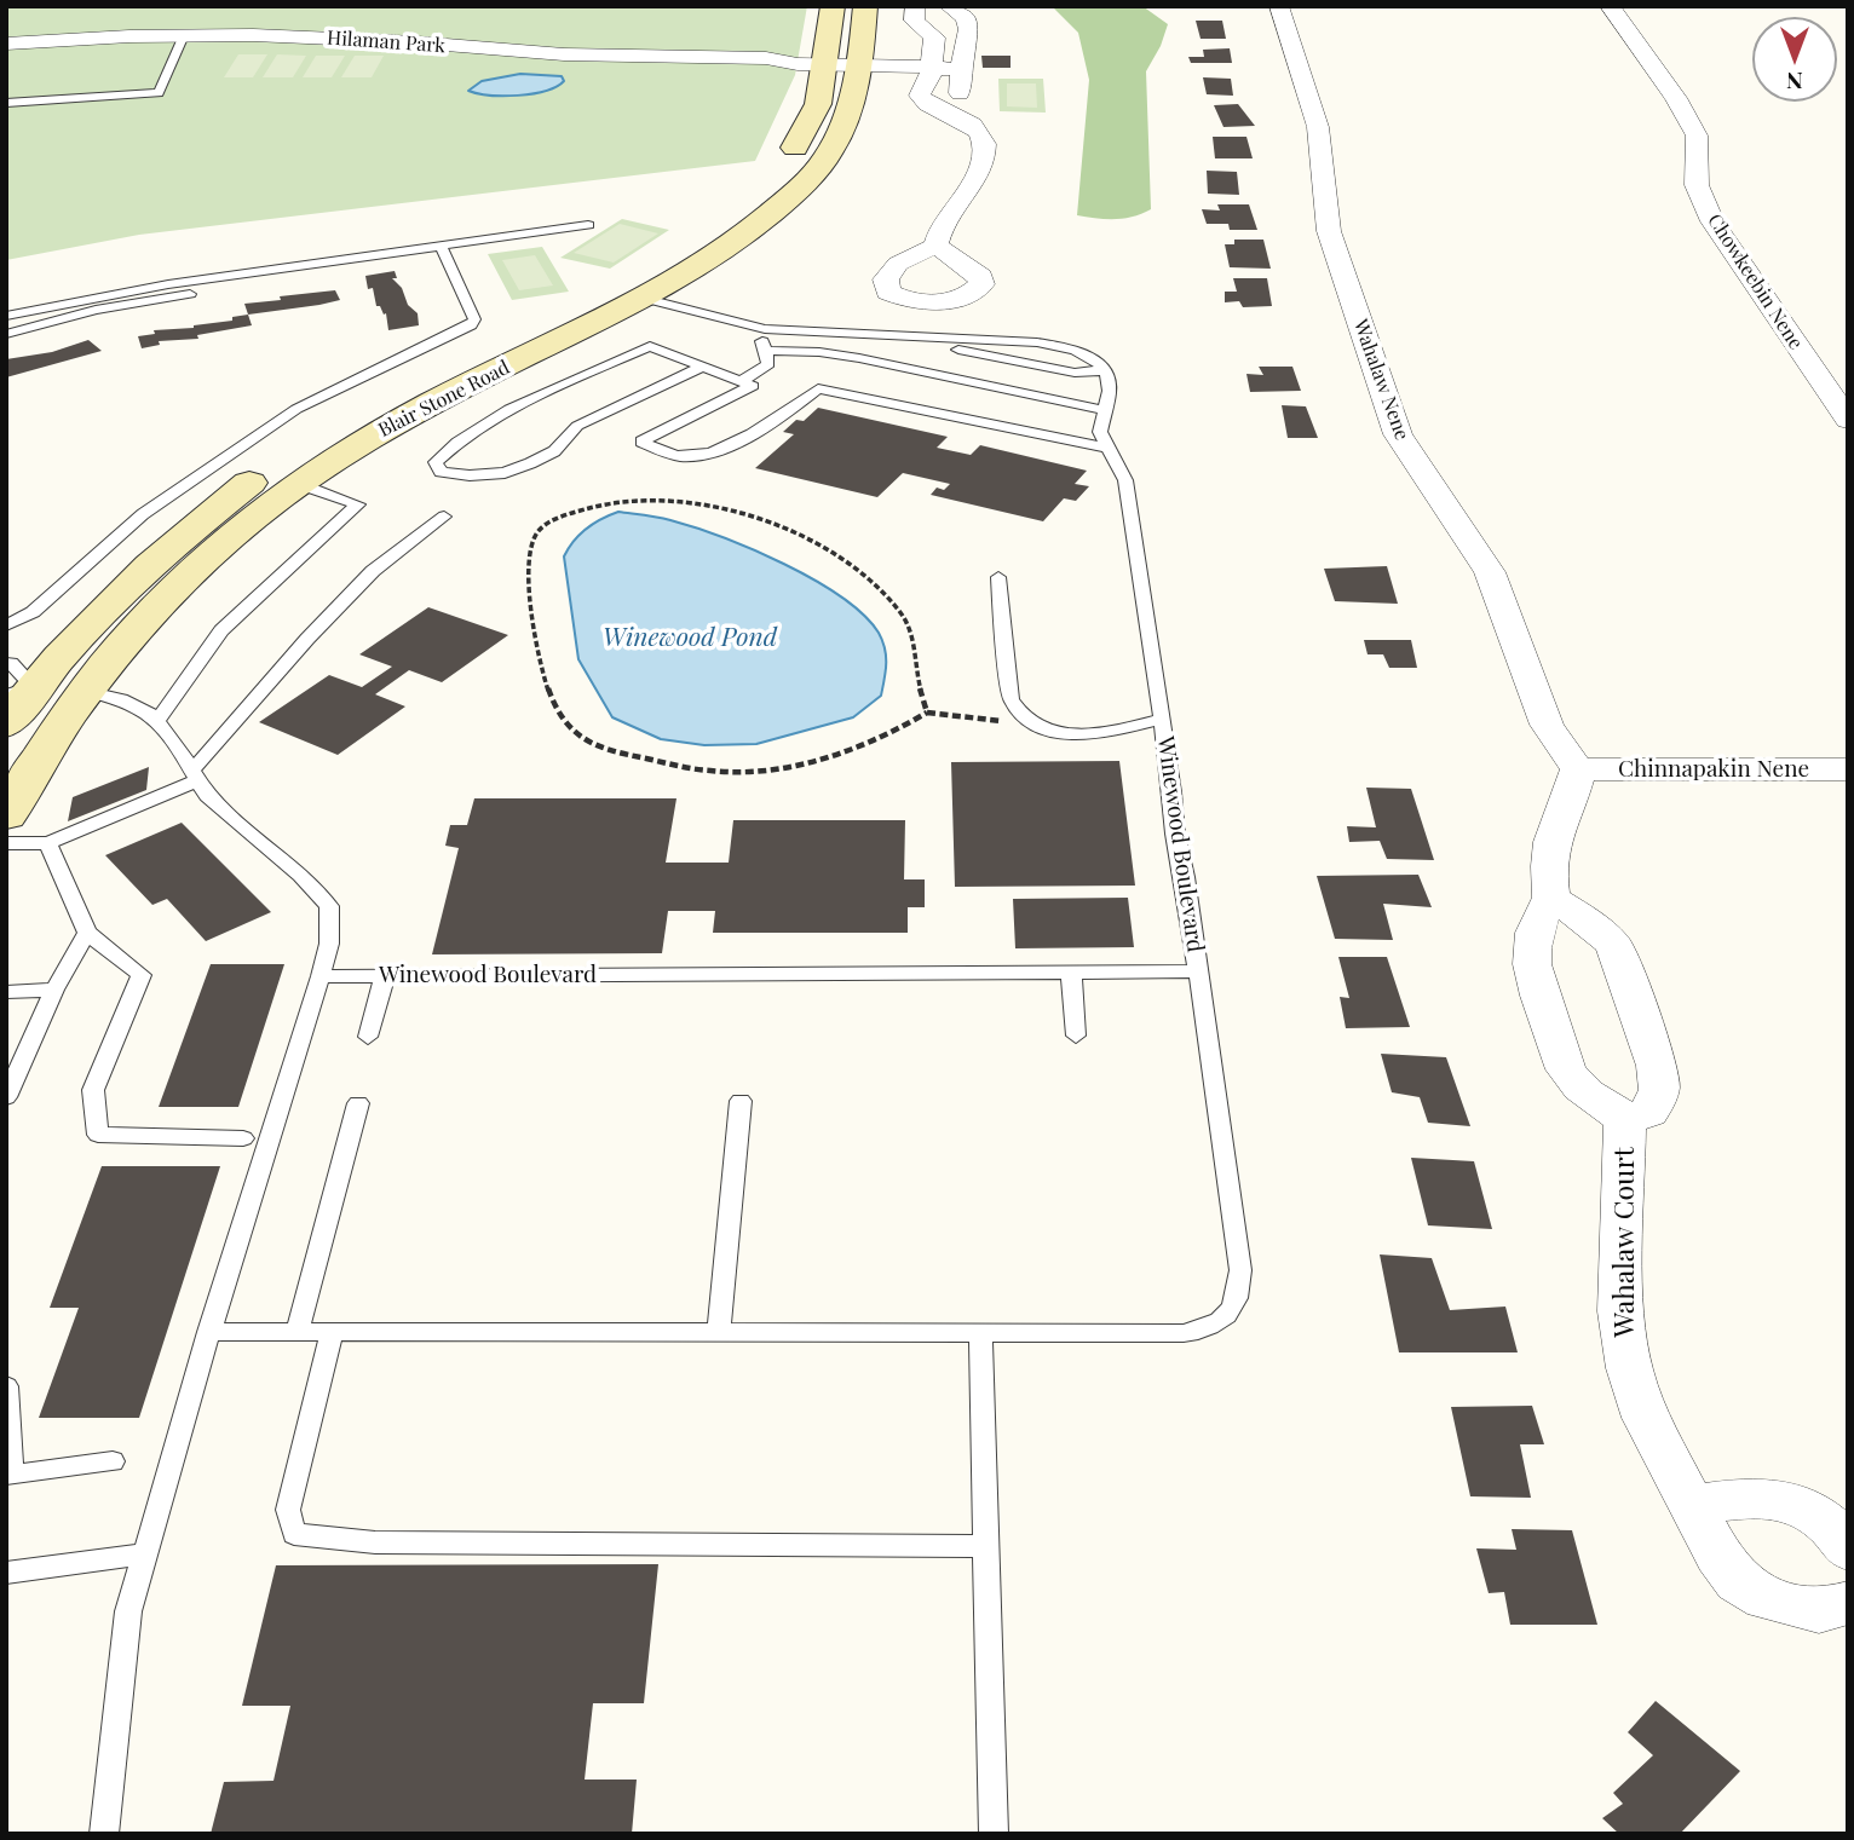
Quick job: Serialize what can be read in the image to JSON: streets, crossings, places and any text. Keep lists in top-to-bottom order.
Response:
{
  "streets": {
    "main road": ["Blair Stone Road"],
    "street": [
      "Hilaman Park",
      "Chowkeebin Nene",
      "Wahalaw Nene",
      "Chinnapakin Nene",
      "Wahalaw Court"
    ],
    "lane": ["Winewood Boulevard"]
  },
  "crossings": [
    ["Hilaman Park", "Blair Stone Road"],
    ["Wahalaw Nene", "Chinnapakin Nene"],
    ["Wahalaw Nene", "Wahalaw Court"],
    ["Chinnapakin Nene", "Wahalaw Court"]
  ],
  "water": ["Winewood Pond"],
  "north": "bottom"
}
